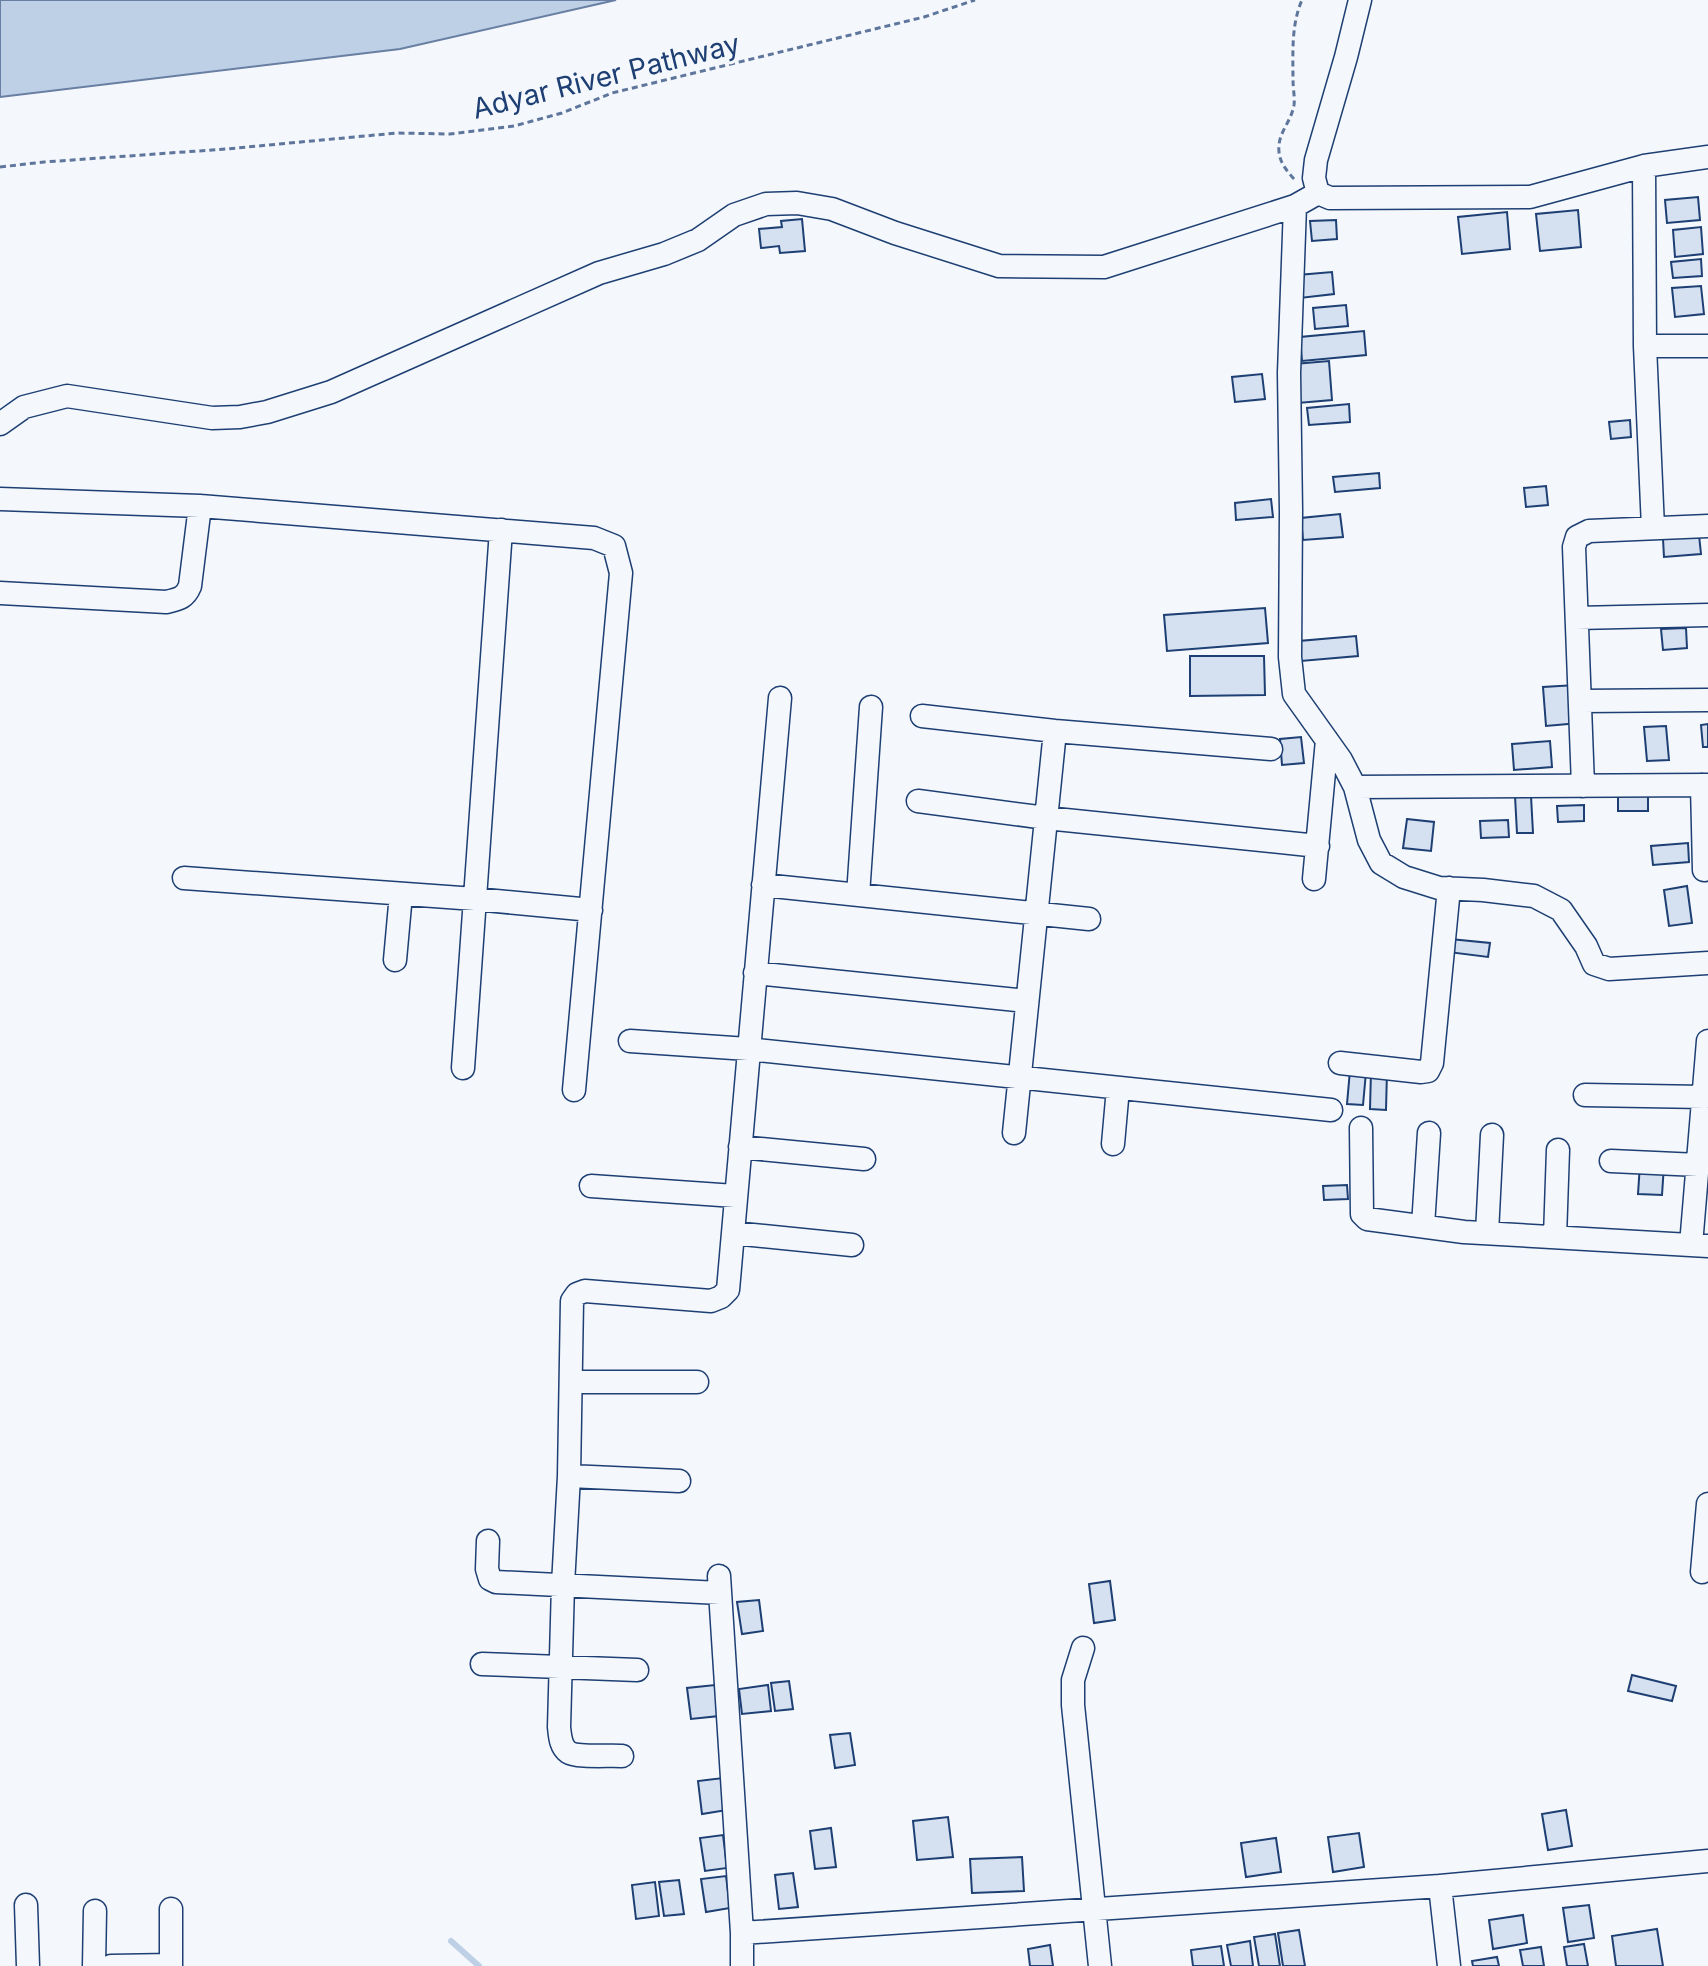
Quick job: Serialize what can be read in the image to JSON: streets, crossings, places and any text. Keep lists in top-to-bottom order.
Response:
{
  "streets": {
    "path": ["Adyar River Pathway"]
  }
}
